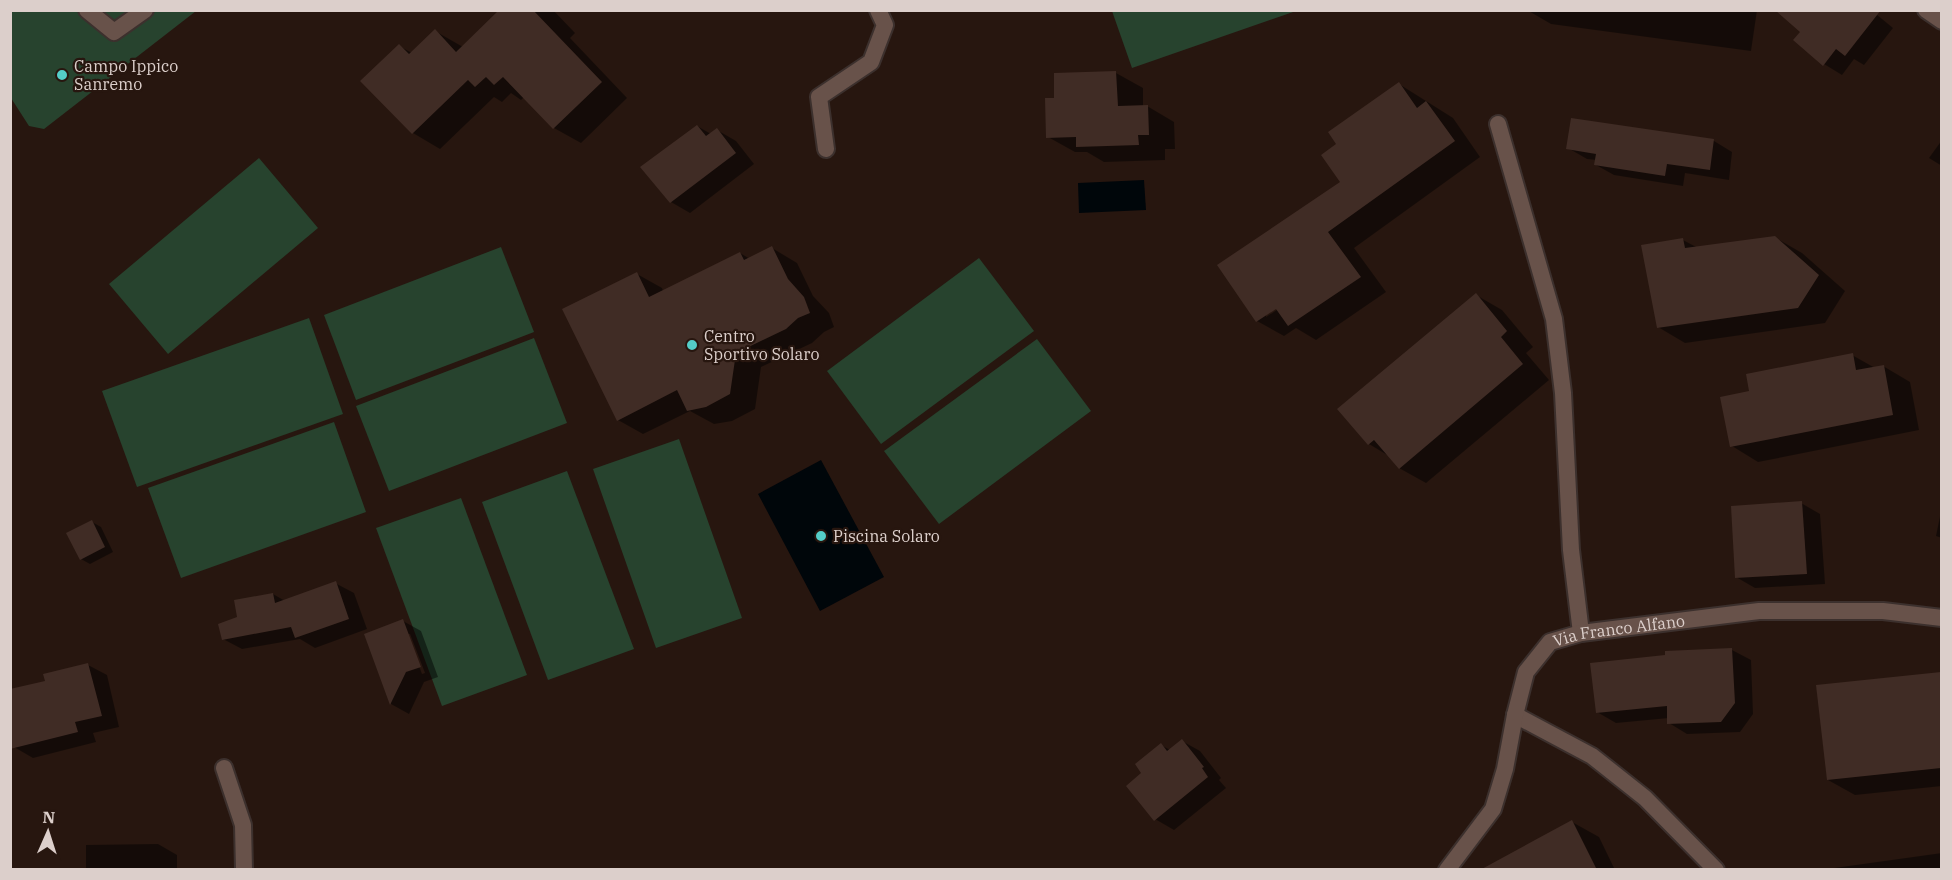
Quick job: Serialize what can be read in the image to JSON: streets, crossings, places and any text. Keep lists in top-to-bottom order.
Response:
{
  "streets": {
    "street": ["Via Franco Alfano"]
  },
  "places": ["Campo Ippico Sanremo", "Centro Sportivo Solaro", "Piscina Solaro"],
  "north": "top"
}
